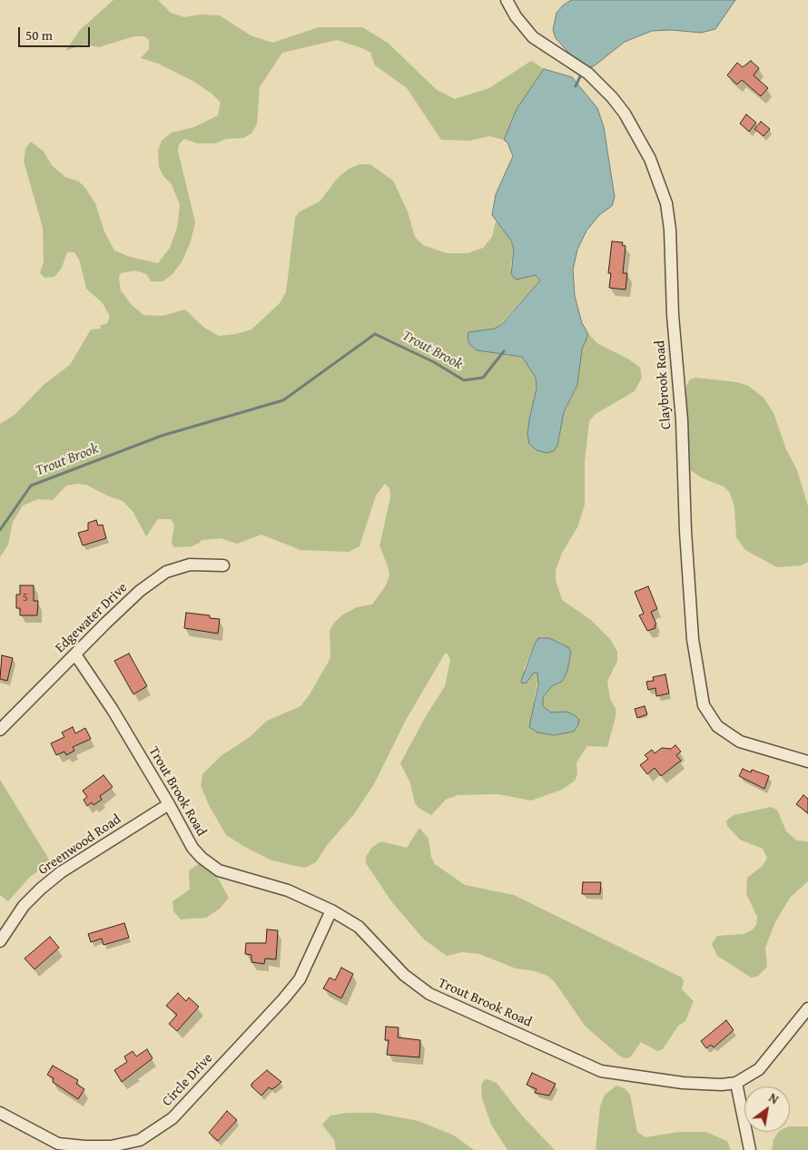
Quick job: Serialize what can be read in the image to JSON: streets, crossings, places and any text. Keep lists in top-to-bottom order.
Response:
{
  "streets": {
    "street": [
      "Claybrook Road",
      "Edgewater Drive",
      "Trout Brook Road",
      "Greenwood Road",
      "Circle Drive"
    ]
  },
  "crossings": [
    ["Edgewater Drive", "Trout Brook Road"],
    ["Trout Brook Road", "Greenwood Road"],
    ["Trout Brook Road", "Circle Drive"]
  ],
  "water": ["Trout Brook"],
  "house_numbers": ["5"],
  "scale_bar": "50 m",
  "north": "top right"
}
